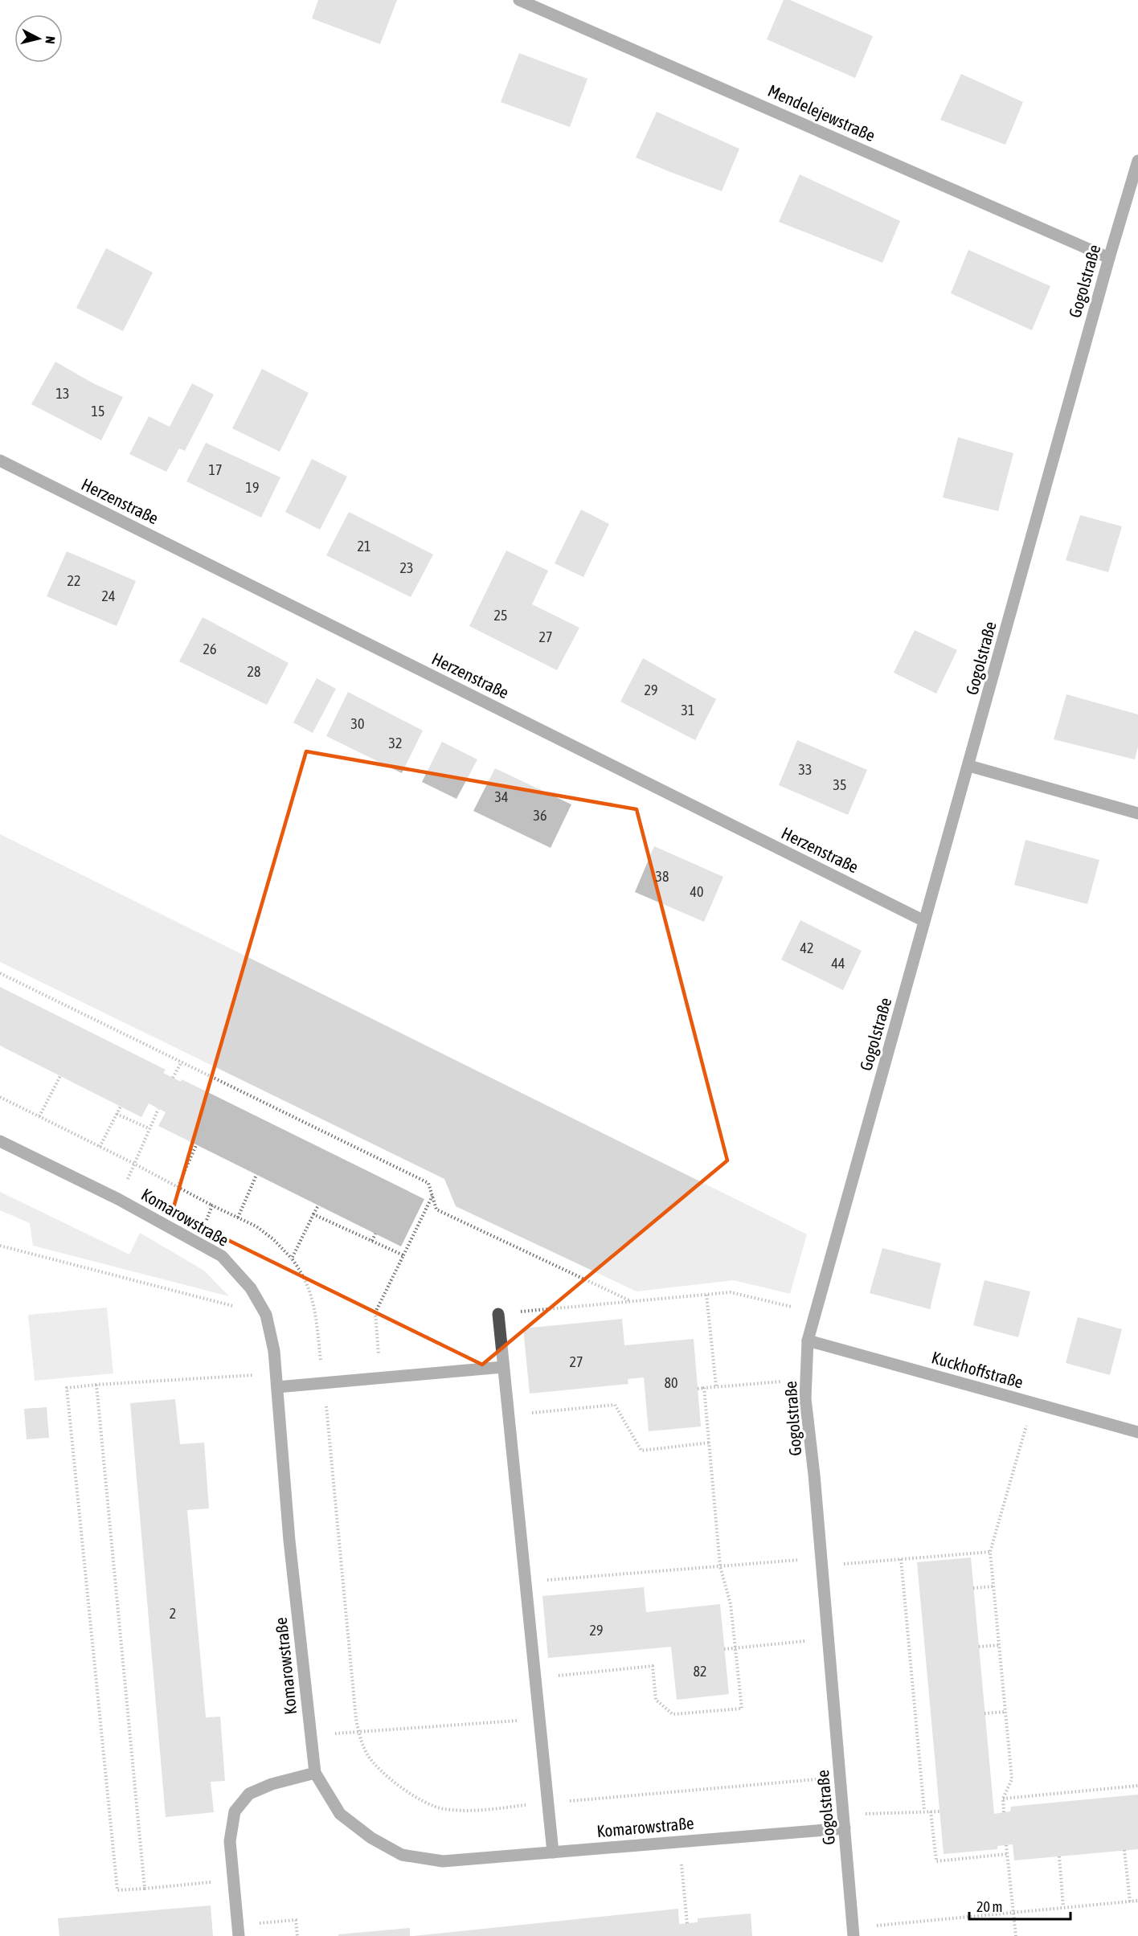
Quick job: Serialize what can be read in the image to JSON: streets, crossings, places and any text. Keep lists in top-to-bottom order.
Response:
{
  "streets": {
    "street": [
      "Mendelejewstraße",
      "Gogolstraße",
      "Herzenstraße",
      "Komarowstraße",
      "Kuckhoffstraße"
    ]
  },
  "crossings": [
    ["Mendelejewstraße", "Gogolstraße"],
    ["Gogolstraße", "Herzenstraße"],
    ["Gogolstraße", "Komarowstraße"],
    ["Gogolstraße", "Kuckhoffstraße"]
  ],
  "house_numbers": [
    "13",
    "15",
    "17",
    "19",
    "21",
    "23",
    "22",
    "24",
    "25",
    "27",
    "26",
    "28",
    "29",
    "31",
    "30",
    "32",
    "33",
    "35",
    "34",
    "36",
    "38",
    "40",
    "42",
    "44",
    "27",
    "80",
    "2",
    "29",
    "82"
  ],
  "scale_bar": "20 m",
  "north": "right"
}
